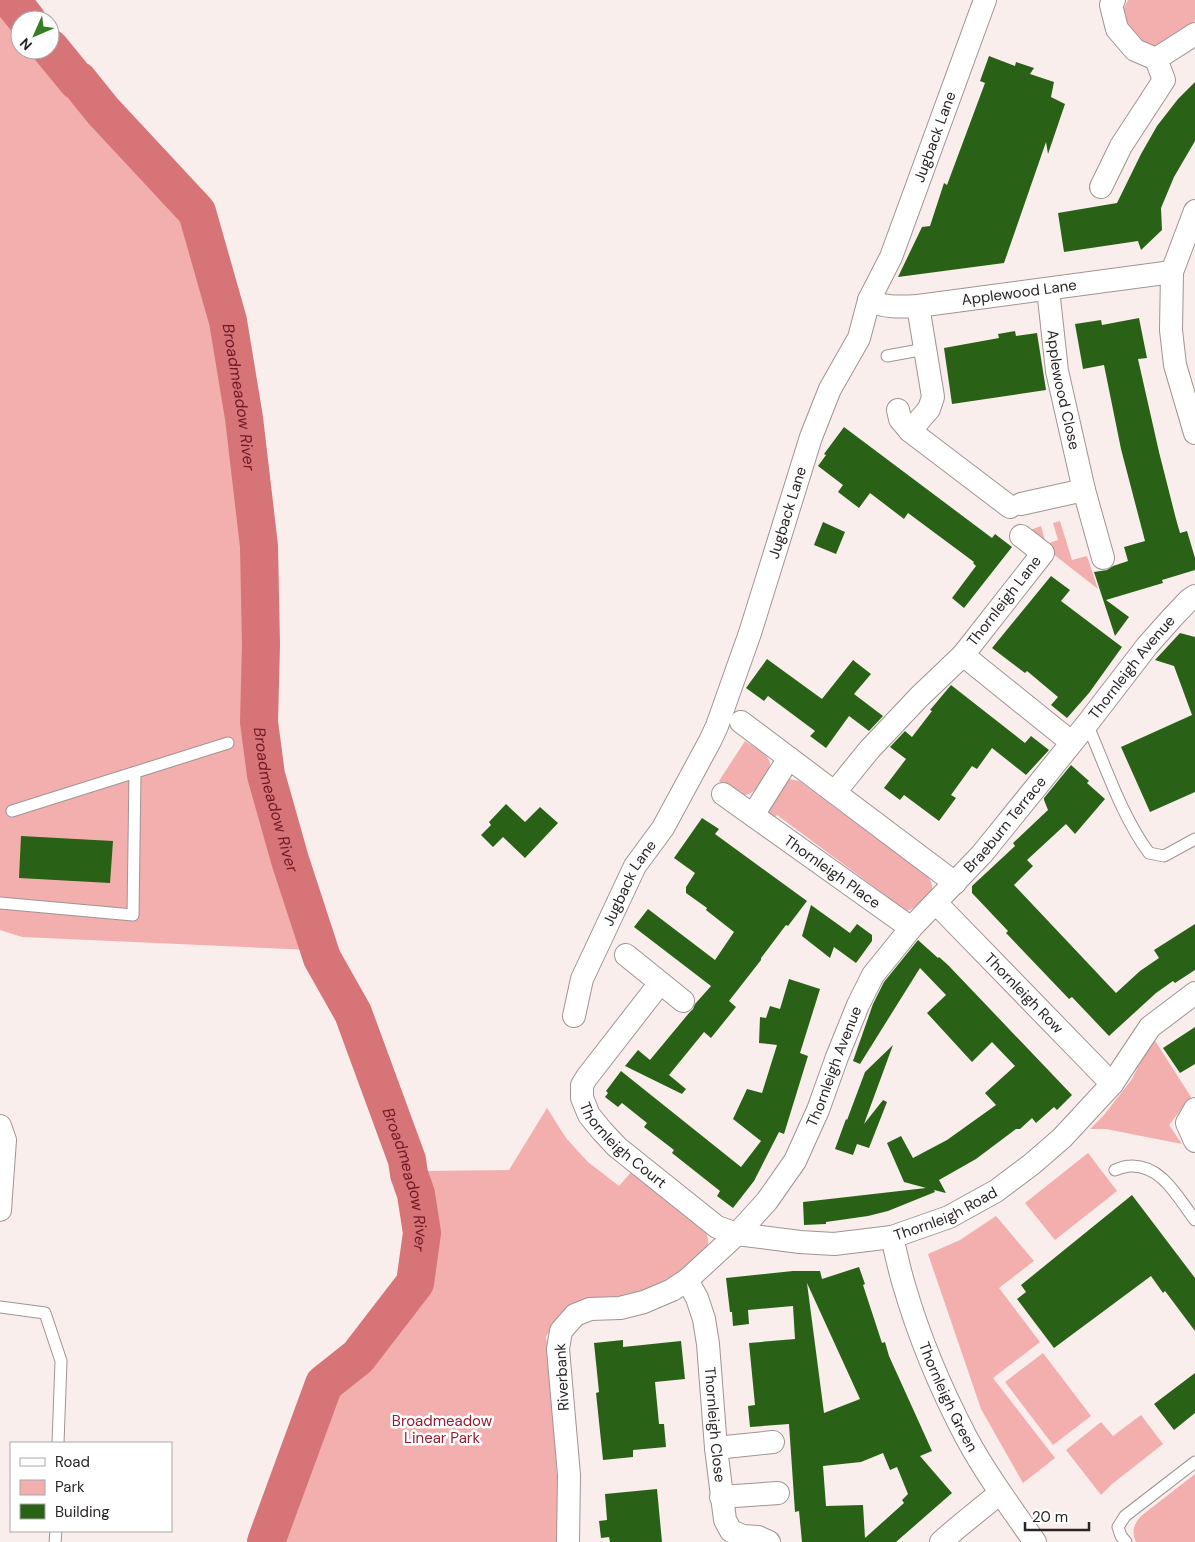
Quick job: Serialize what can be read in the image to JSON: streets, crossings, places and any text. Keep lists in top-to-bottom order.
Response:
{
  "streets": {
    "street": [
      "Jugback Lane",
      "Applewood Lane",
      "Applewood Close",
      "Thornleigh Lane",
      "Thornleigh Avenue",
      "Braeburn Terrace",
      "Thornleigh Place",
      "Thornleigh Row",
      "Thornleigh Court",
      "Thornleigh Road",
      "Riverbank",
      "Thornleigh Green",
      "Thornleigh Close"
    ]
  },
  "crossings": [
    ["Jugback Lane", "Applewood Lane"],
    ["Applewood Lane", "Applewood Close"],
    ["Thornleigh Lane", "Thornleigh Avenue"],
    ["Thornleigh Lane", "Braeburn Terrace"],
    ["Thornleigh Avenue", "Braeburn Terrace"],
    ["Thornleigh Avenue", "Thornleigh Place"],
    ["Thornleigh Avenue", "Thornleigh Row"],
    ["Thornleigh Avenue", "Thornleigh Court"],
    ["Thornleigh Avenue", "Thornleigh Road"],
    ["Thornleigh Avenue", "Riverbank"],
    ["Braeburn Terrace", "Thornleigh Row"],
    ["Thornleigh Row", "Thornleigh Road"],
    ["Thornleigh Court", "Thornleigh Road"],
    ["Thornleigh Court", "Riverbank"],
    ["Thornleigh Road", "Riverbank"],
    ["Thornleigh Road", "Thornleigh Green"],
    ["Riverbank", "Thornleigh Close"]
  ],
  "water": ["Broadmeadow River"],
  "parks": ["Broadmeadow Linear Park"],
  "legend": ["Road", "Park", "Building"],
  "scale_bar": "20 m",
  "north": "bottom left"
}
